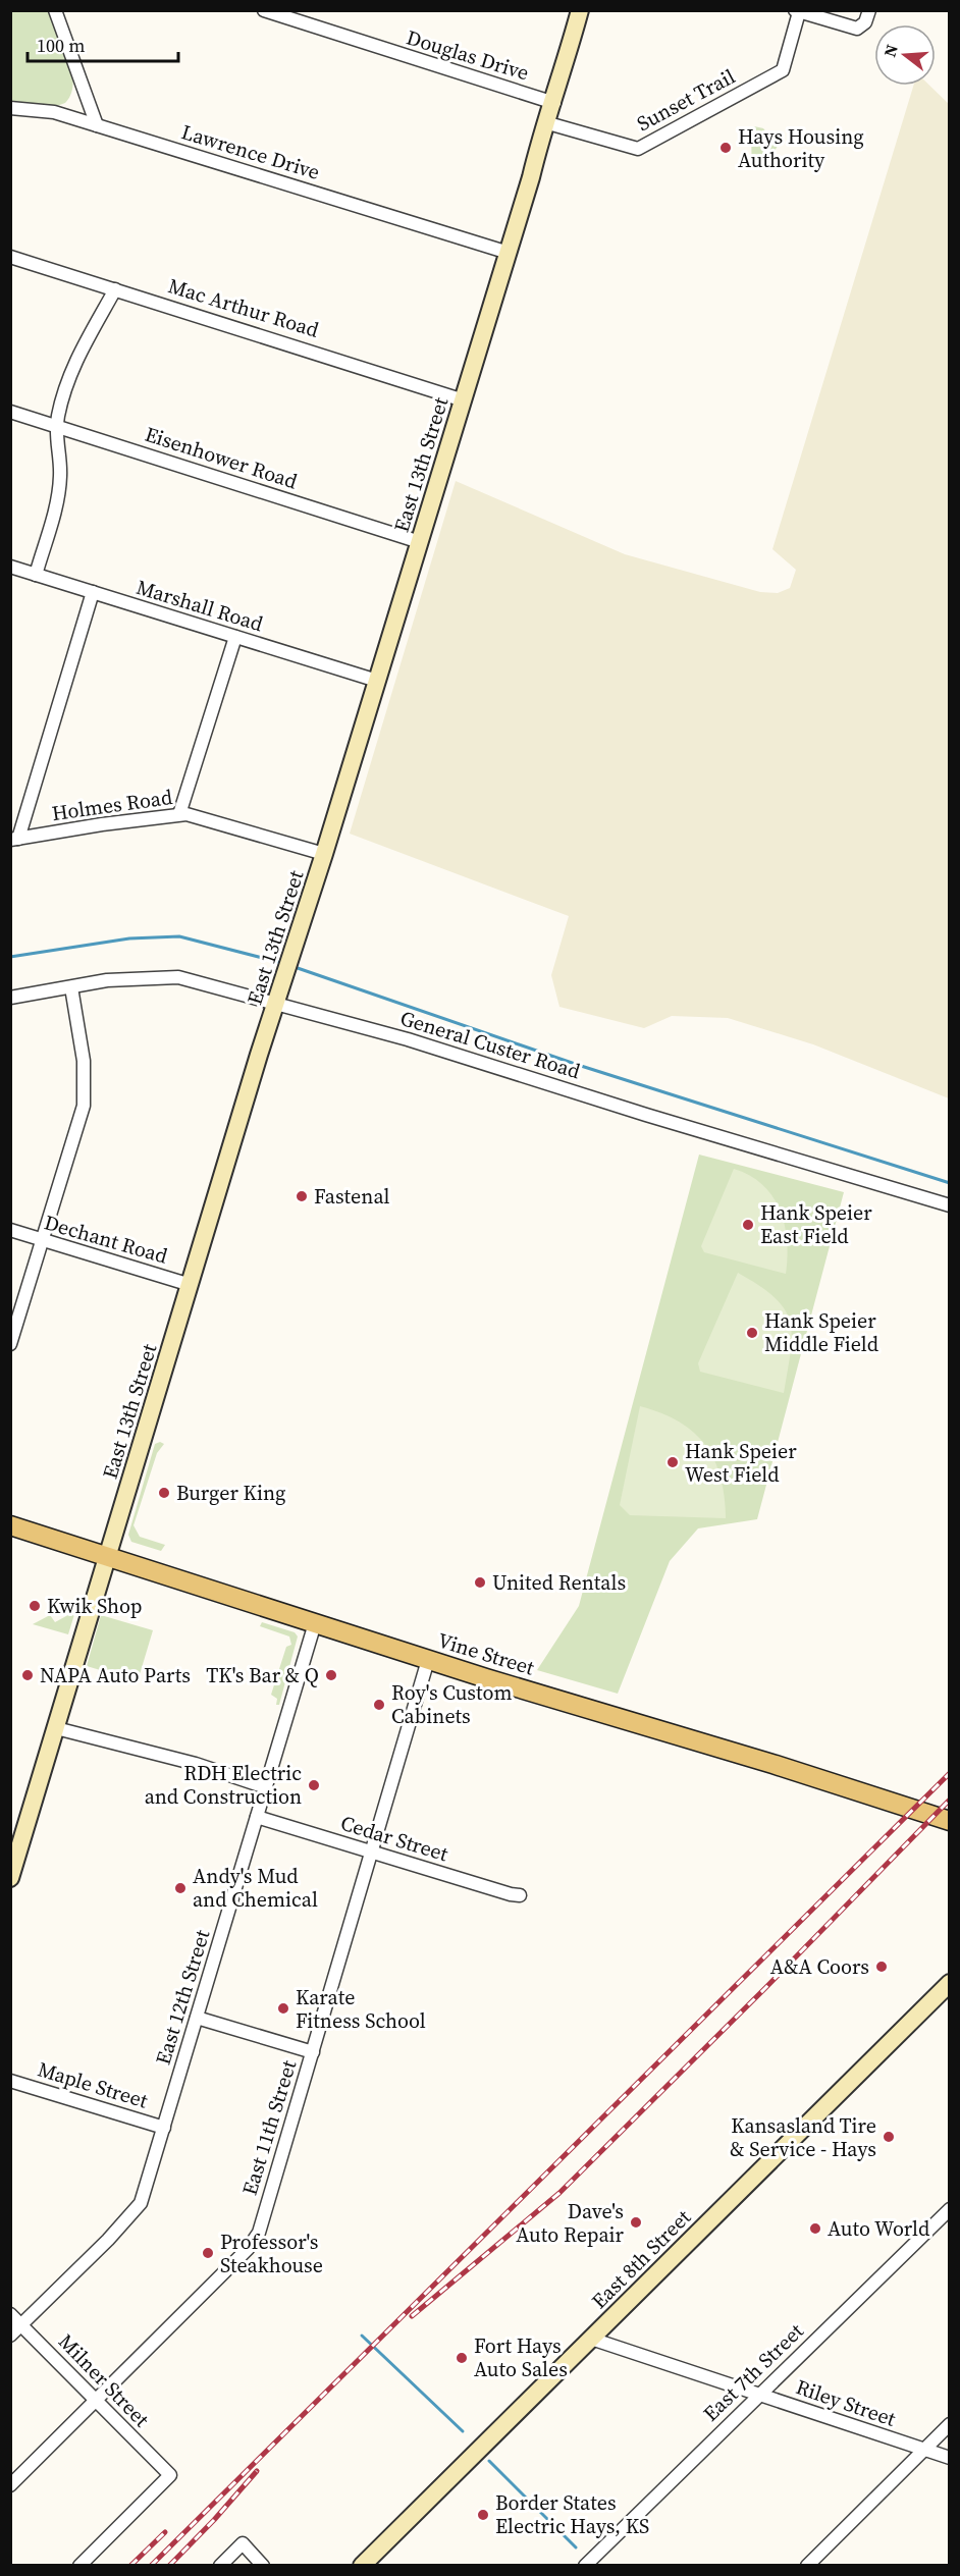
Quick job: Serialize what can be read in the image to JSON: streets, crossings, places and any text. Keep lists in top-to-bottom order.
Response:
{
  "streets": {
    "main road": ["Vine Street"],
    "street": [
      "Douglas Drive",
      "Sunset Trail",
      "Lawrence Drive",
      "Mac Arthur Road",
      "Eisenhower Road",
      "East 13th Street",
      "Marshall Road",
      "Holmes Road",
      "General Custer Road",
      "Dechant Road",
      "Cedar Street",
      "East 12th Street",
      "Maple Street",
      "East 11th Street",
      "East 8th Street",
      "East 7th Street",
      "Milner Street",
      "Riley Street"
    ]
  },
  "crossings": [
    ["Douglas Drive", "East 13th Street"],
    ["Sunset Trail", "East 13th Street"],
    ["Lawrence Drive", "East 13th Street"],
    ["Mac Arthur Road", "East 13th Street"],
    ["Eisenhower Road", "East 13th Street"],
    ["East 13th Street", "Marshall Road"],
    ["East 13th Street", "Holmes Road"],
    ["East 13th Street", "General Custer Road"],
    ["East 13th Street", "Dechant Road"],
    ["East 13th Street", "Vine Street"],
    ["Vine Street", "East 12th Street"],
    ["Vine Street", "East 11th Street"],
    ["Cedar Street", "East 12th Street"],
    ["Cedar Street", "East 11th Street"],
    ["East 12th Street", "Maple Street"],
    ["East 12th Street", "Milner Street"],
    ["East 11th Street", "Milner Street"],
    ["East 8th Street", "Riley Street"],
    ["East 7th Street", "Riley Street"]
  ],
  "places": [
    "Hays Housing Authority",
    "Fastenal",
    "Hank Speier East Field",
    "Hank Speier Middle Field",
    "Hank Speier West Field",
    "Burger King",
    "United Rentals",
    "Kwik Shop",
    "NAPA Auto Parts",
    "TK's Bar & Q",
    "Roy's Custom Cabinets",
    "RDH Electric and Construction",
    "Andy's Mud and Chemical",
    "A&A Coors",
    "Karate Fitness School",
    "Kansasland Tire & Service - Hays",
    "Dave's Auto Repair",
    "Auto World",
    "Professor's Steakhouse",
    "Fort Hays Auto Sales",
    "Border States Electric Hays, KS"
  ],
  "scale_bar": "100 m",
  "north": "left"
}
